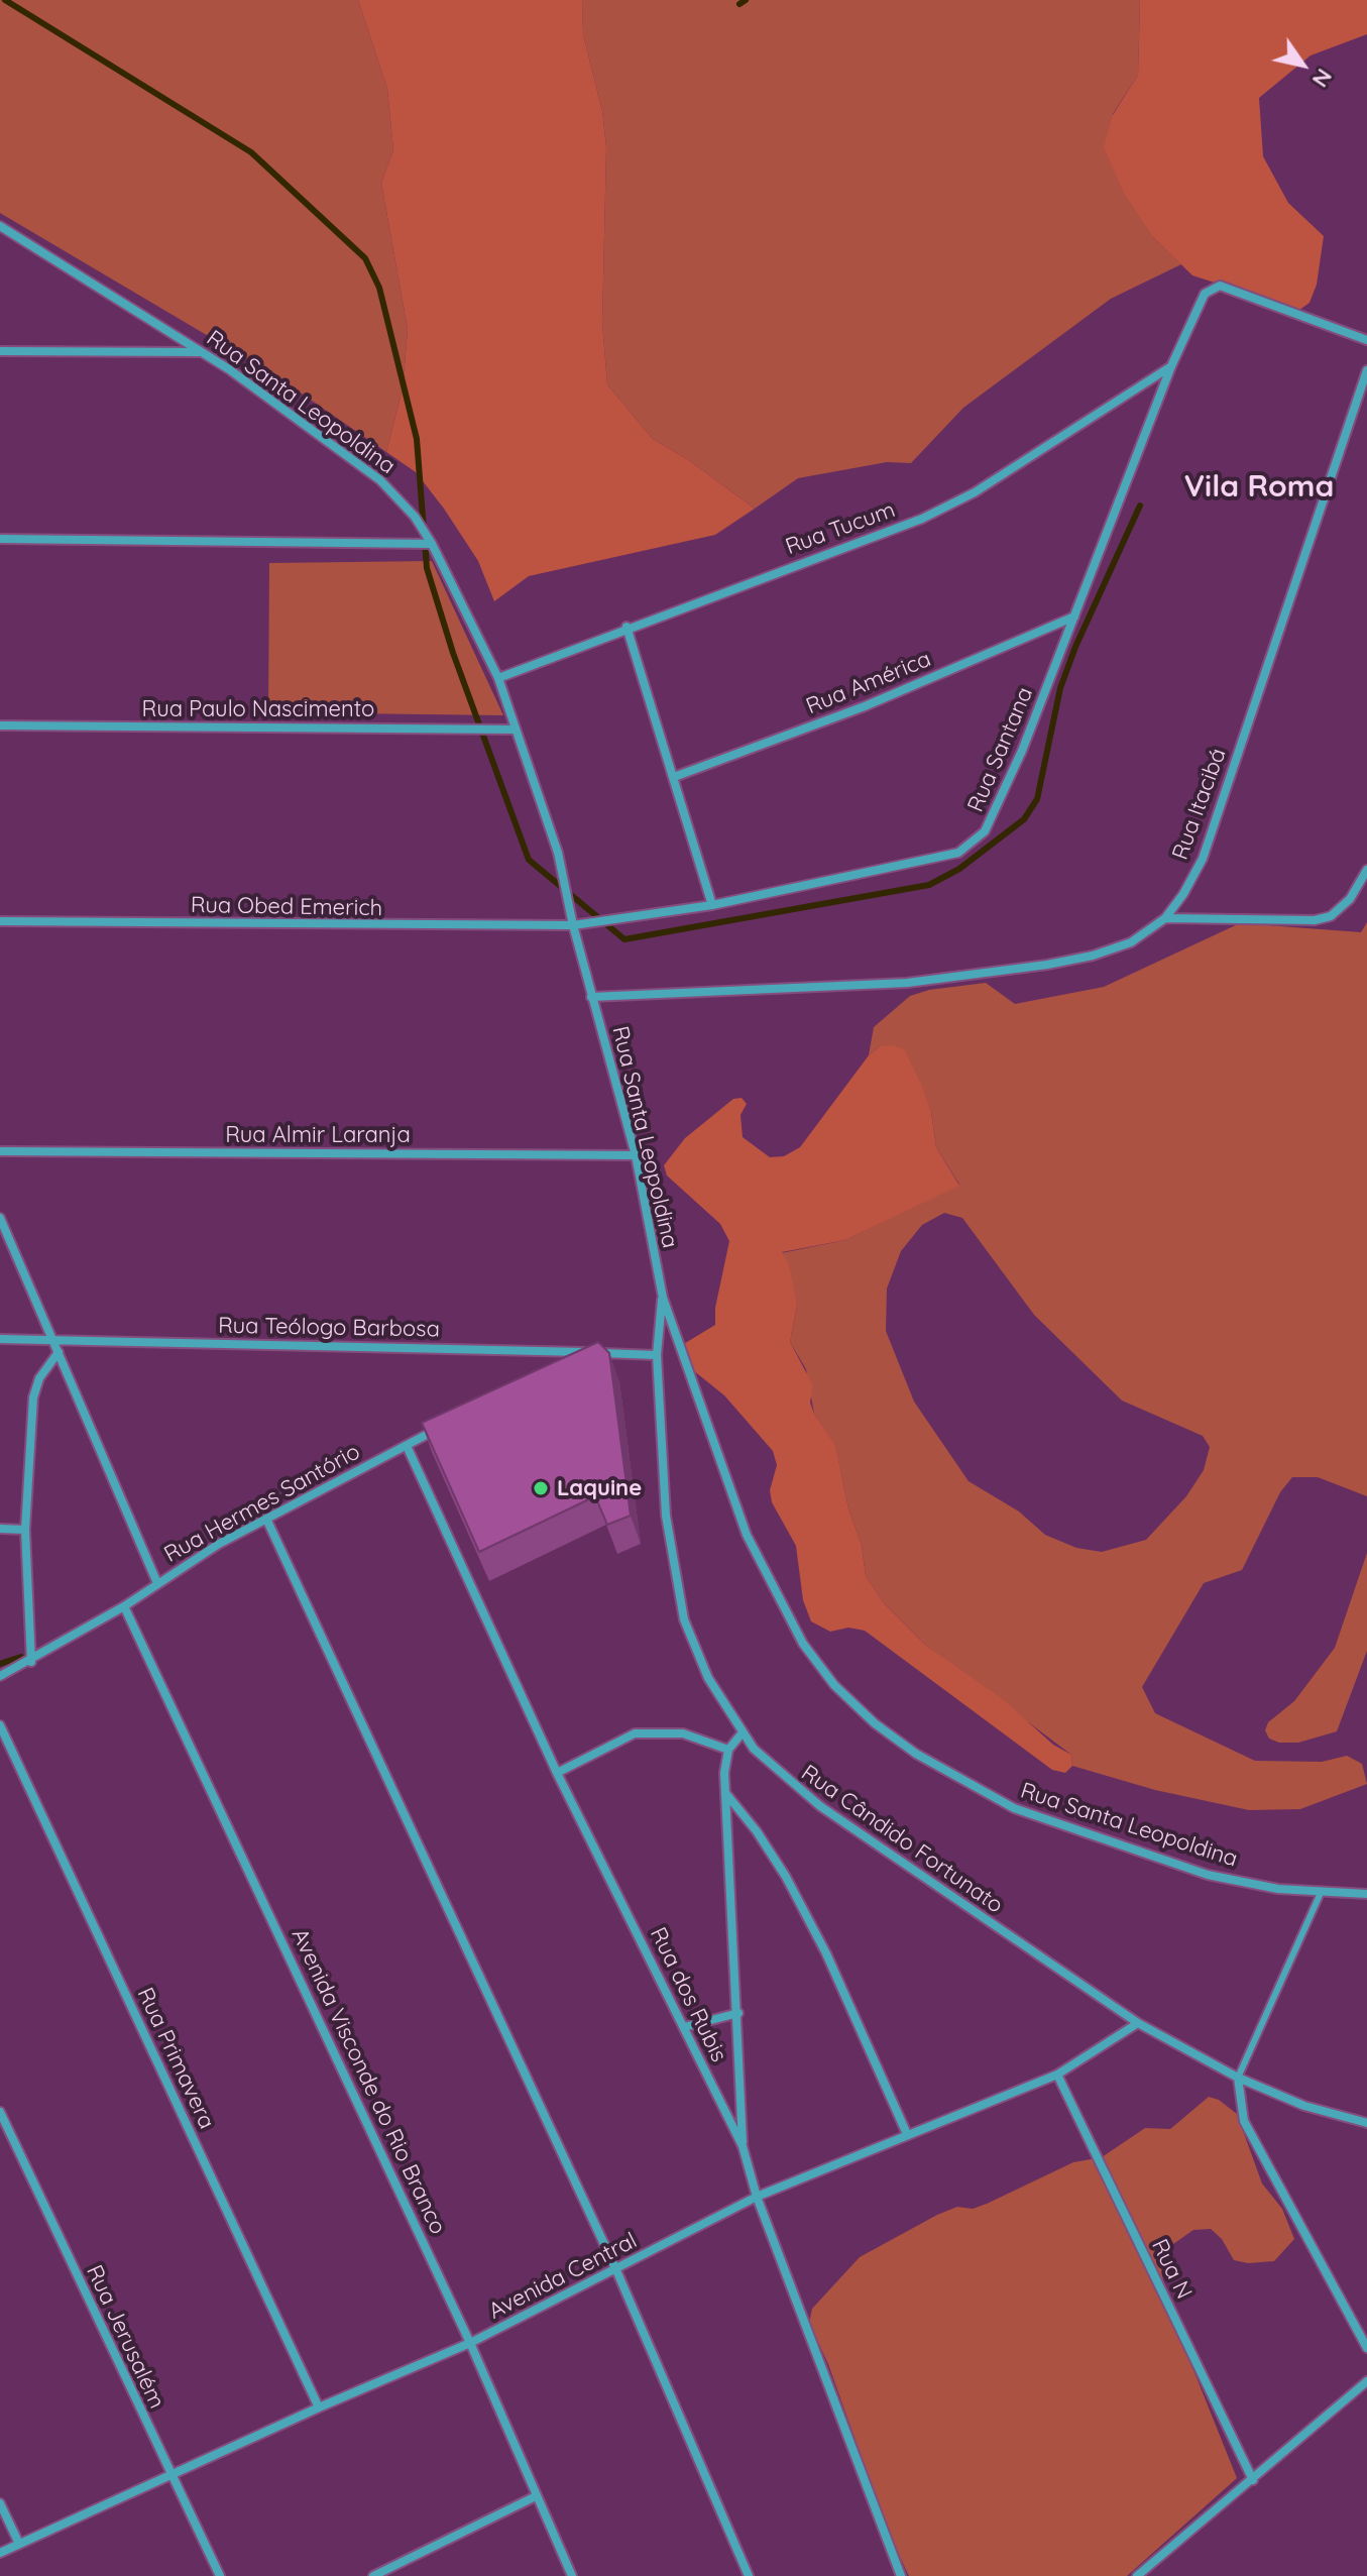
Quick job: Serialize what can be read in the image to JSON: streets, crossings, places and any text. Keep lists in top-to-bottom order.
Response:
{
  "streets": {
    "street": [
      "Rua Santa Leopoldina",
      "Rua Tucum",
      "Rua América",
      "Rua Paulo Nascimento",
      "Rua Santana",
      "Rua Itacibá",
      "Rua Obed Emerich",
      "Rua Almir Laranja",
      "Rua Teólogo Barbosa",
      "Rua Hermes Santório",
      "Rua Cândido Fortunato",
      "Rua dos Rubis",
      "Rua Primavera",
      "Avenida Visconde do Rio Branco",
      "Rua N",
      "Avenida Central",
      "Rua Jerusalém"
    ]
  },
  "crossings": [
    ["Rua Santa Leopoldina", "Rua Tucum"],
    ["Rua Santa Leopoldina", "Rua Paulo Nascimento"],
    ["Rua Santa Leopoldina", "Rua Santana"],
    ["Rua Santa Leopoldina", "Rua Itacibá"],
    ["Rua Santa Leopoldina", "Rua Obed Emerich"],
    ["Rua Santa Leopoldina", "Rua Almir Laranja"],
    ["Rua Santa Leopoldina", "Rua Cândido Fortunato"],
    ["Rua Tucum", "Rua Santana"],
    ["Rua América", "Rua Santana"],
    ["Rua Santana", "Rua Obed Emerich"],
    ["Rua Teólogo Barbosa", "Rua Cândido Fortunato"],
    ["Rua Hermes Santório", "Rua dos Rubis"],
    ["Rua Hermes Santório", "Avenida Visconde do Rio Branco"],
    ["Rua Cândido Fortunato", "Avenida Central"],
    ["Rua dos Rubis", "Avenida Central"],
    ["Rua Primavera", "Avenida Central"],
    ["Avenida Visconde do Rio Branco", "Avenida Central"],
    ["Rua N", "Avenida Central"],
    ["Avenida Central", "Rua Jerusalém"]
  ],
  "districts": ["Vila Roma"],
  "places": ["Laquine"],
  "north": "bottom right"
}
